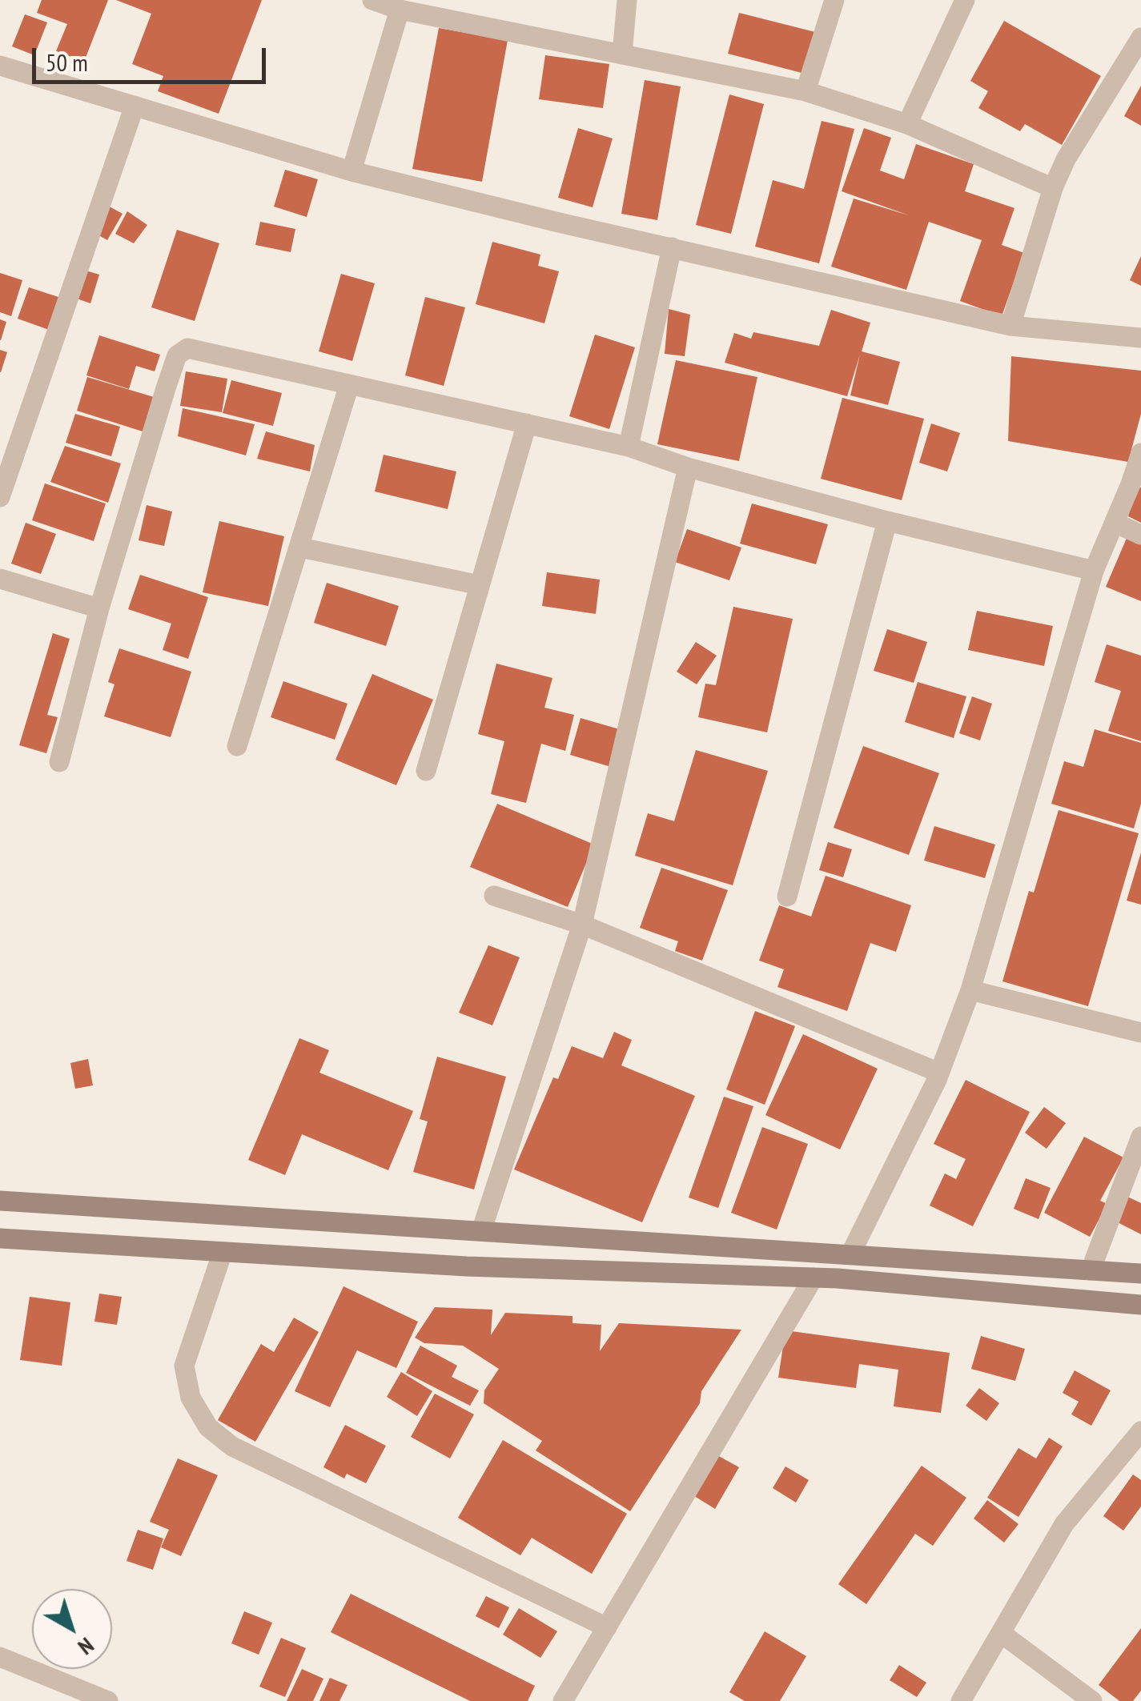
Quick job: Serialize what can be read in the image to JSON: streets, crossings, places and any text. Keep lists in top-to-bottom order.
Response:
{
  "scale_bar": "50 m",
  "north": "bottom right"
}
